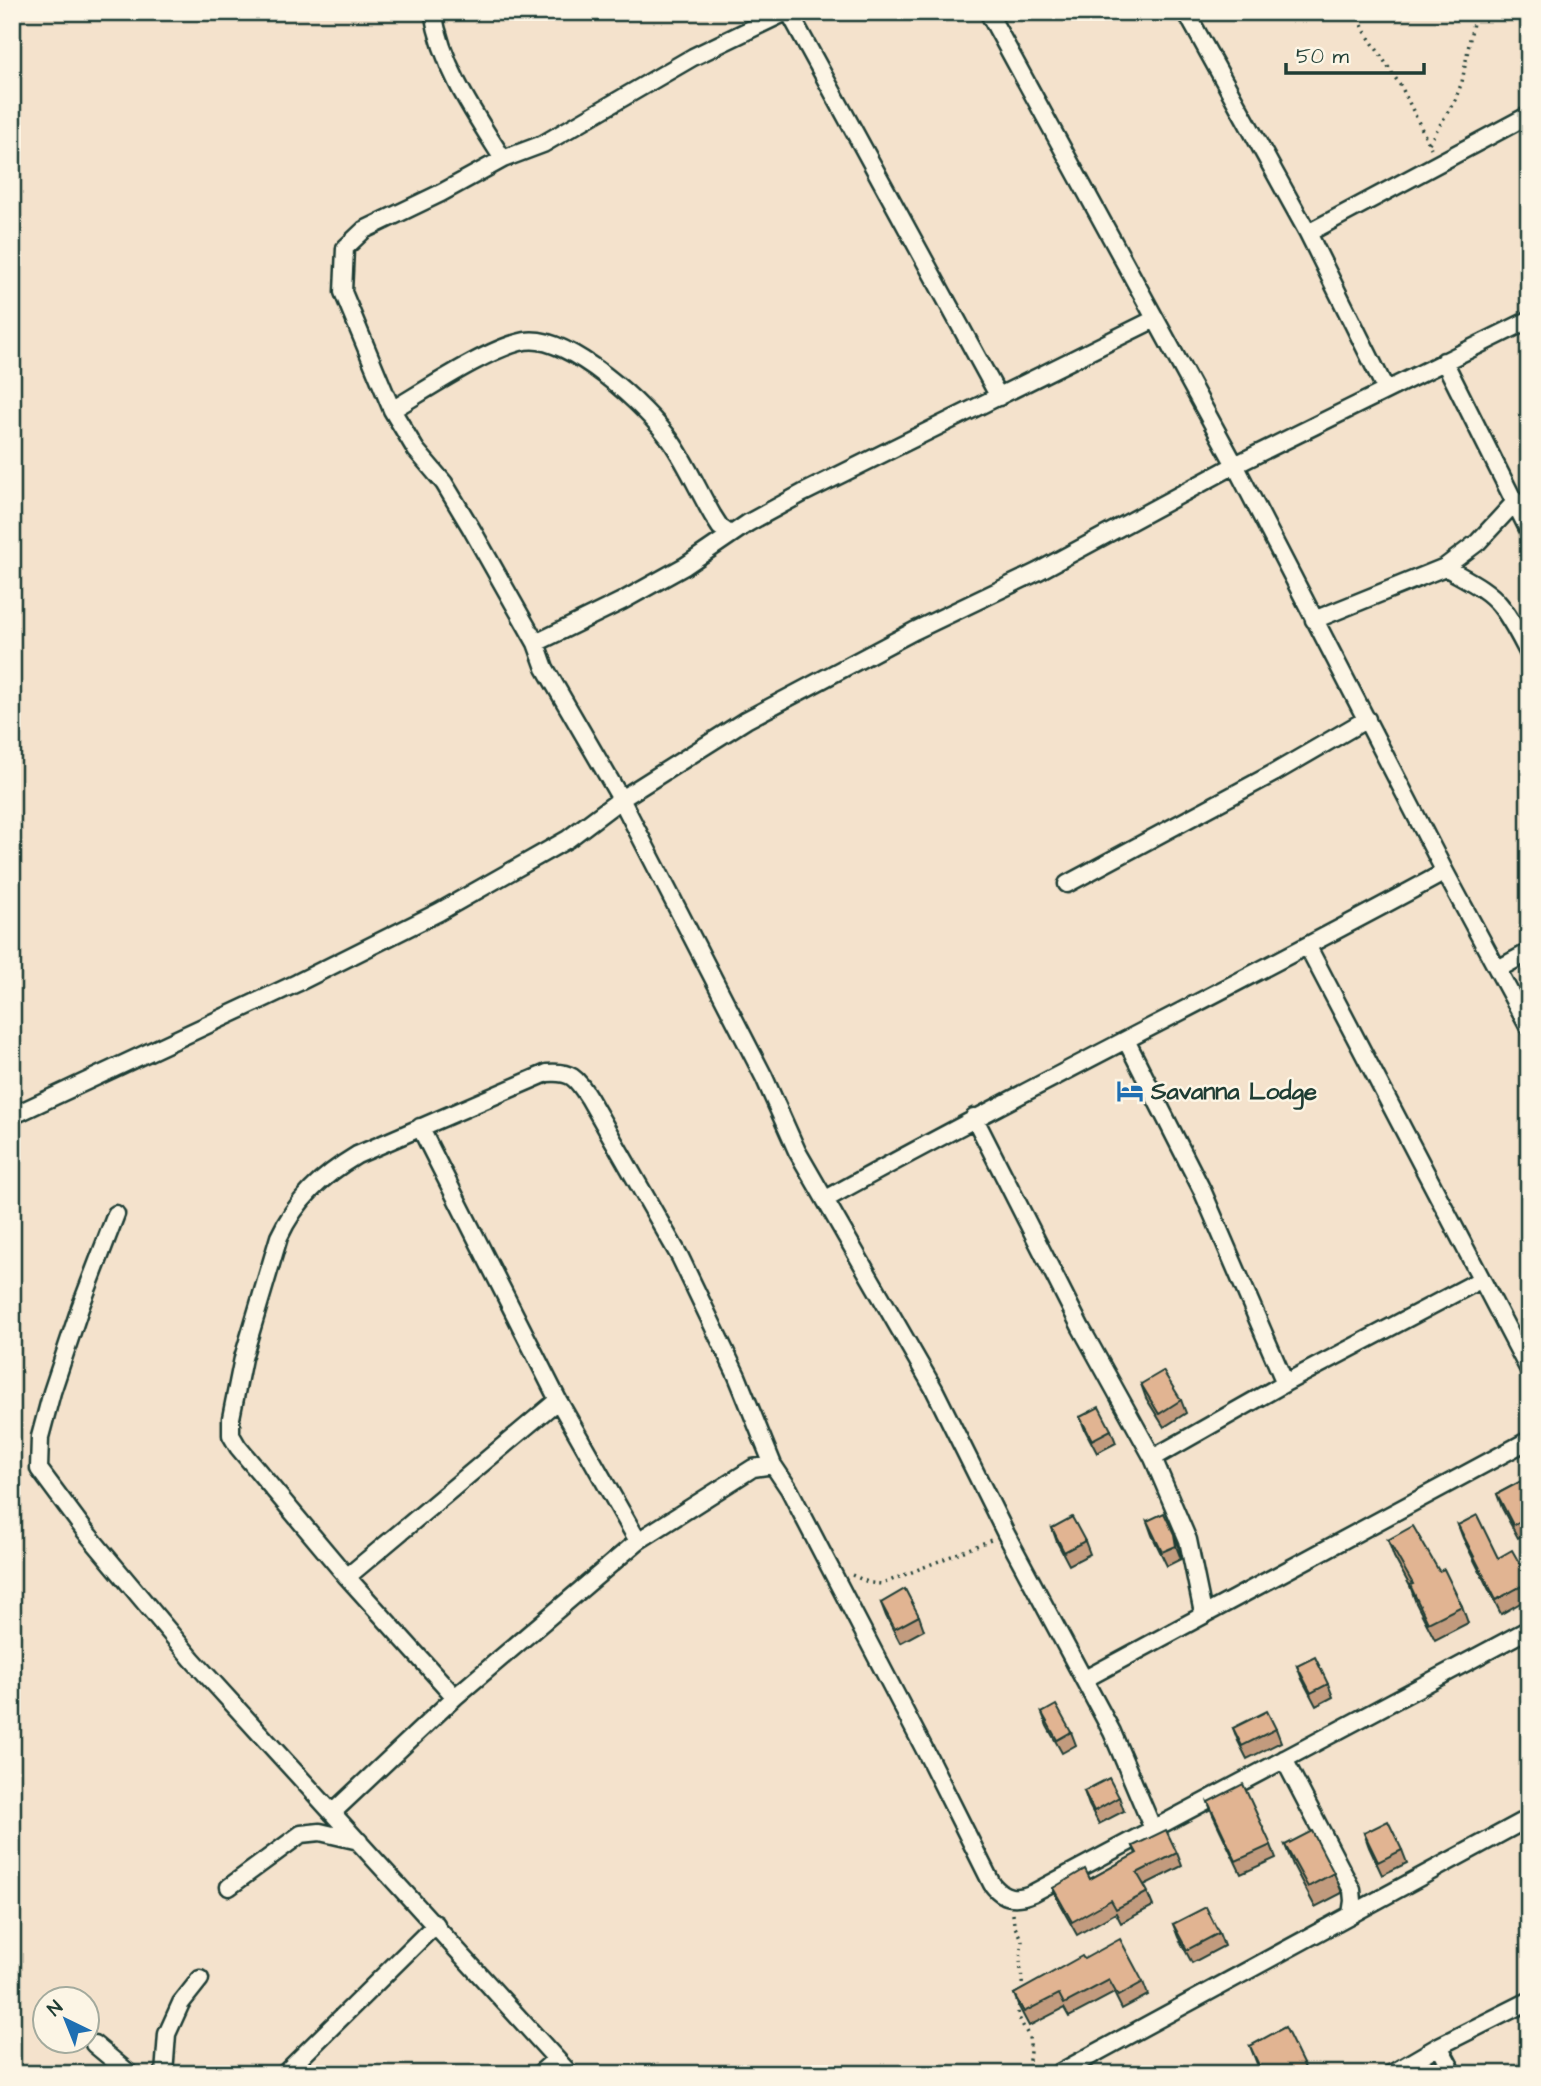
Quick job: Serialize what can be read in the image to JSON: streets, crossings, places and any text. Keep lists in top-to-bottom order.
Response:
{
  "places": {
    "hotel": ["Savanna Lodge"]
  },
  "scale_bar": "50 m",
  "north": "top left"
}
